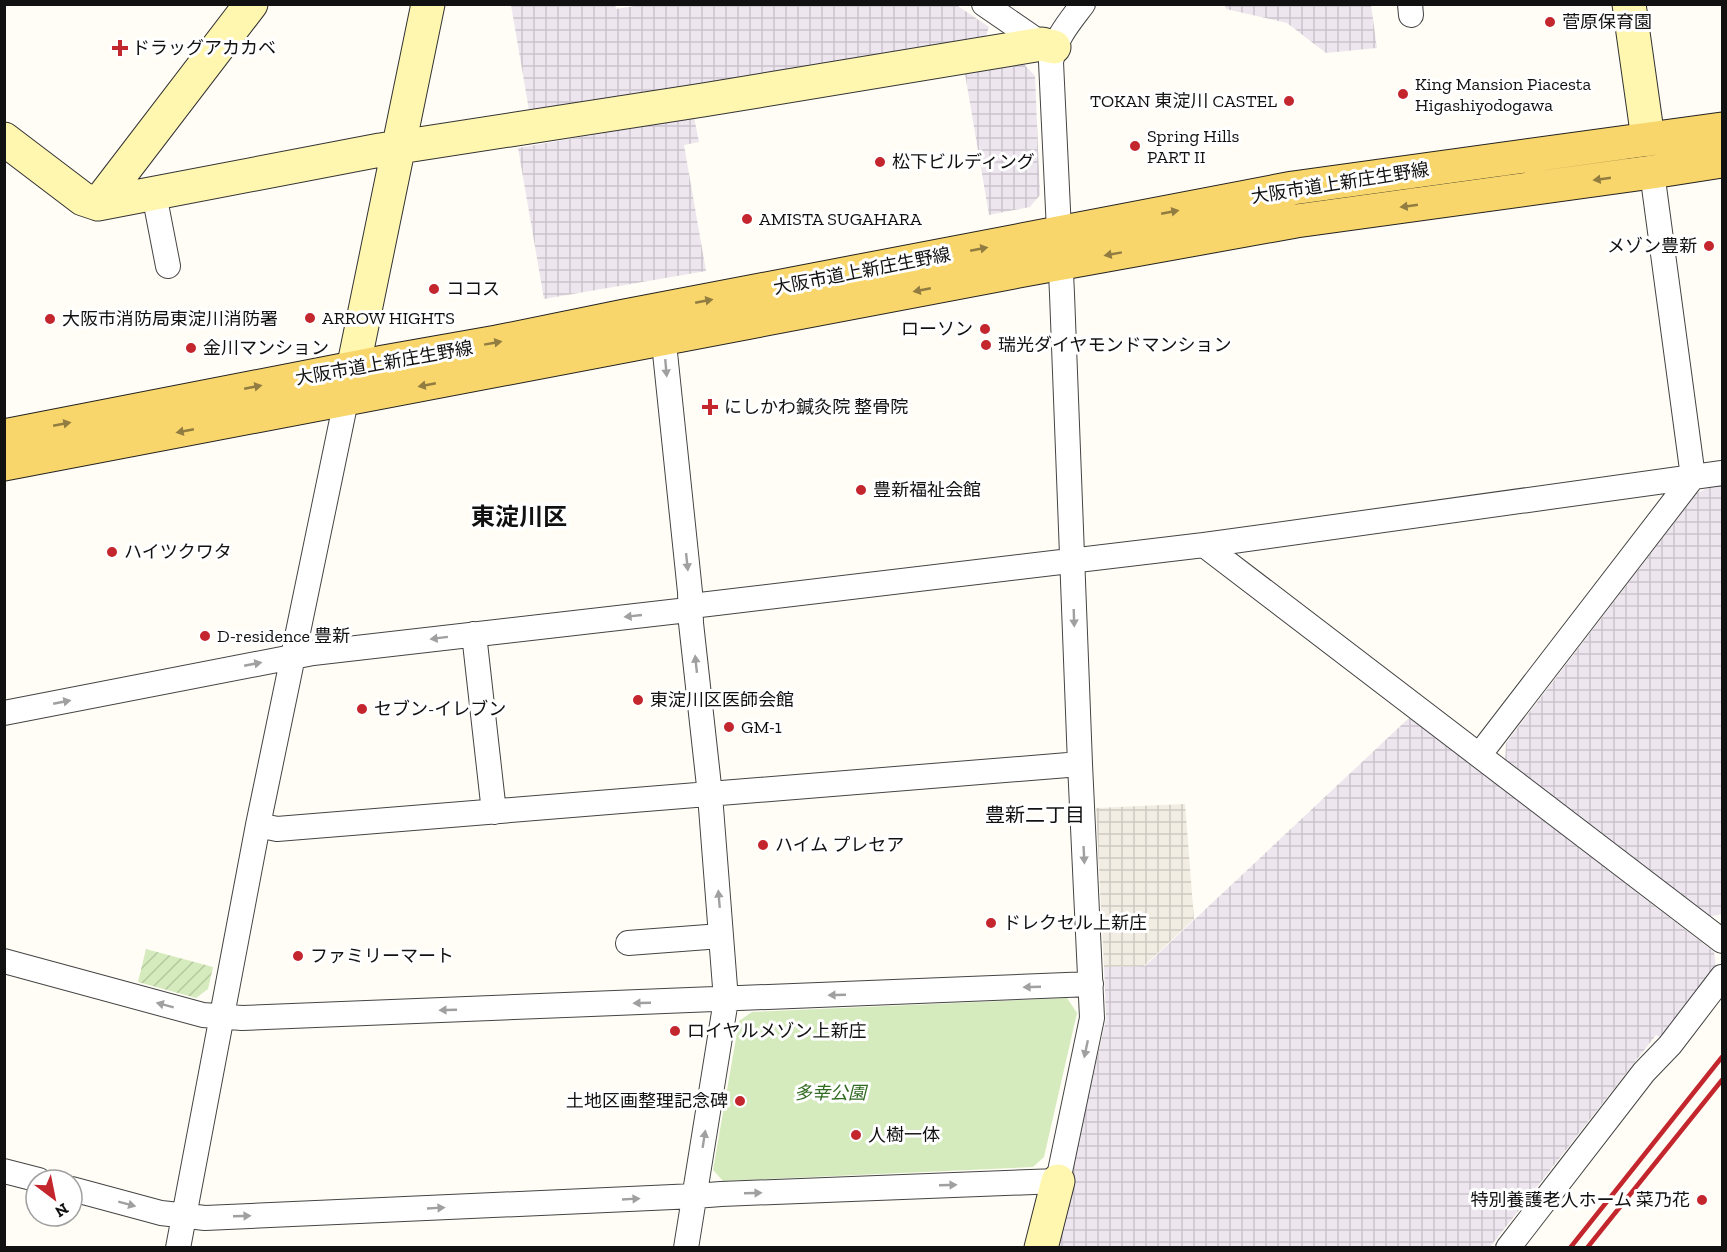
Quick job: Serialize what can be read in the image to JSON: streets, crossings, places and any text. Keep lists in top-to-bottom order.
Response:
{
  "streets": {
    "main road": ["大阪市道上新庄生野線"]
  },
  "districts": ["東淀川区", "豊新二丁目"],
  "parks": ["多幸公園"],
  "places": {
    "other": [
      "菅原保育園",
      "King Mansion Piacesta Higashiyodogawa",
      "TOKAN 東淀川 CASTEL",
      "Spring Hills PART II",
      "松下ビルディング",
      "AMISTA SUGAHARA",
      "メゾン豊新",
      "ココス",
      "ARROW HIGHTS",
      "大阪市消防局東淀川消防署",
      "ローソン",
      "瑞光ダイヤモンドマンション",
      "金川マンション",
      "豊新福祉会館",
      "ハイツクワタ",
      "D-residence 豊新",
      "東淀川区医師会館",
      "セブン-イレブン",
      "GM-1",
      "ハイム プレセア",
      "ドレクセル上新庄",
      "ファミリーマート",
      "ロイヤルメゾン上新庄",
      "土地区画整理記念碑",
      "人樹一体",
      "特別養護老人ホーム 菜乃花"
    ],
    "health": ["ドラッグアカカベ", "にしかわ鍼灸院 整骨院"]
  },
  "north": "bottom right"
}
